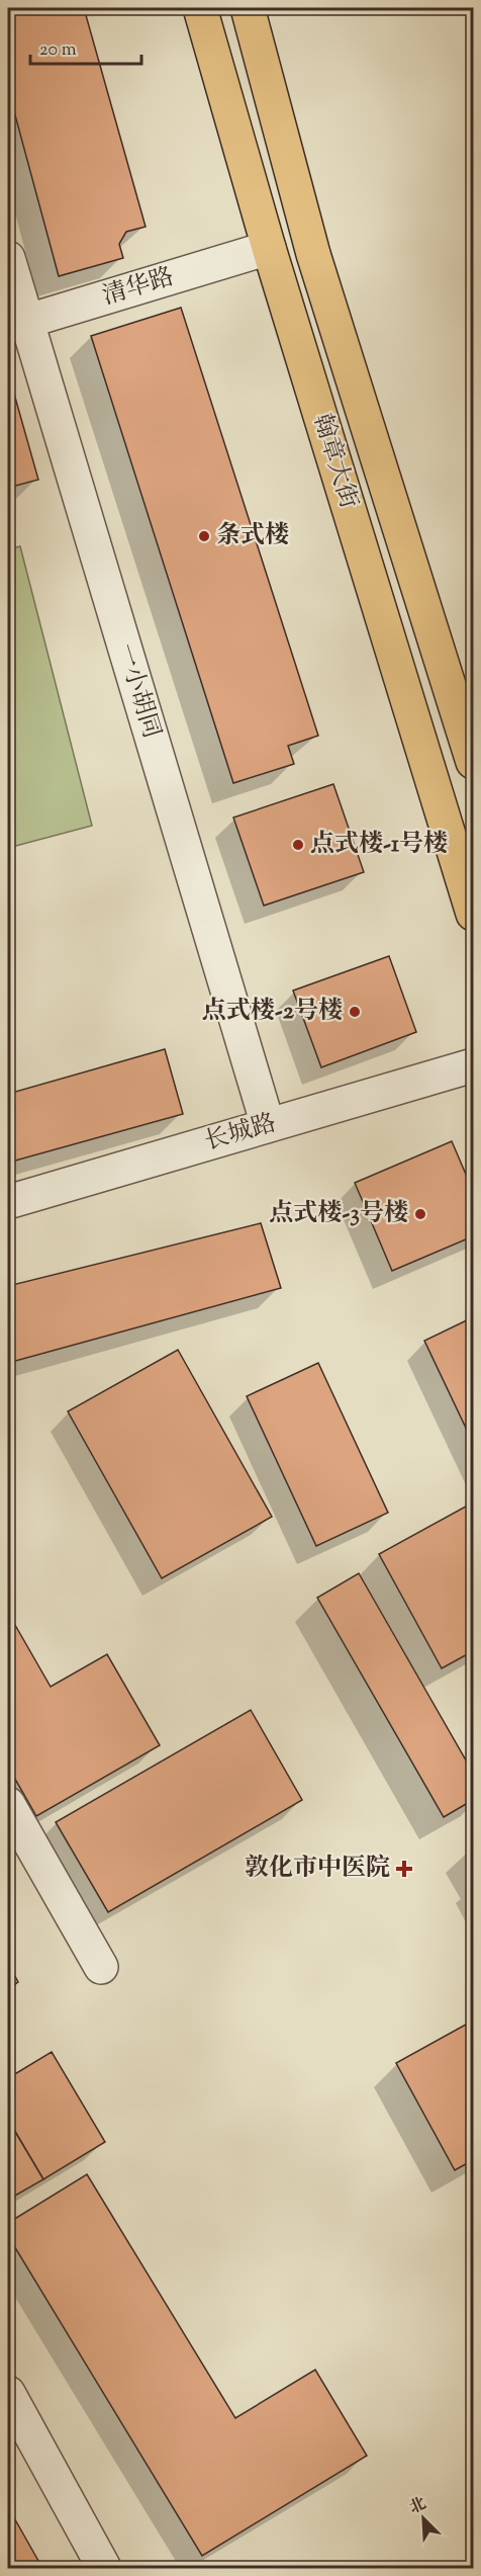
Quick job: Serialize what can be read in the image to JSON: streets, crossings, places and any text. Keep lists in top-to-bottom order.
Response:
{
  "streets": {
    "main road": ["翰章大街"],
    "street": ["清华路", "一小胡同", "长城路"]
  },
  "crossings": [
    ["清华路", "翰章大街"],
    ["清华路", "一小胡同"],
    ["一小胡同", "长城路"]
  ],
  "places": {
    "other": [
      "条式楼",
      "点式楼-1号楼",
      "点式楼-2号楼",
      "点式楼-3号楼"
    ],
    "health": ["敦化市中医院"]
  },
  "scale_bar": "20 m",
  "north": "top left"
}
